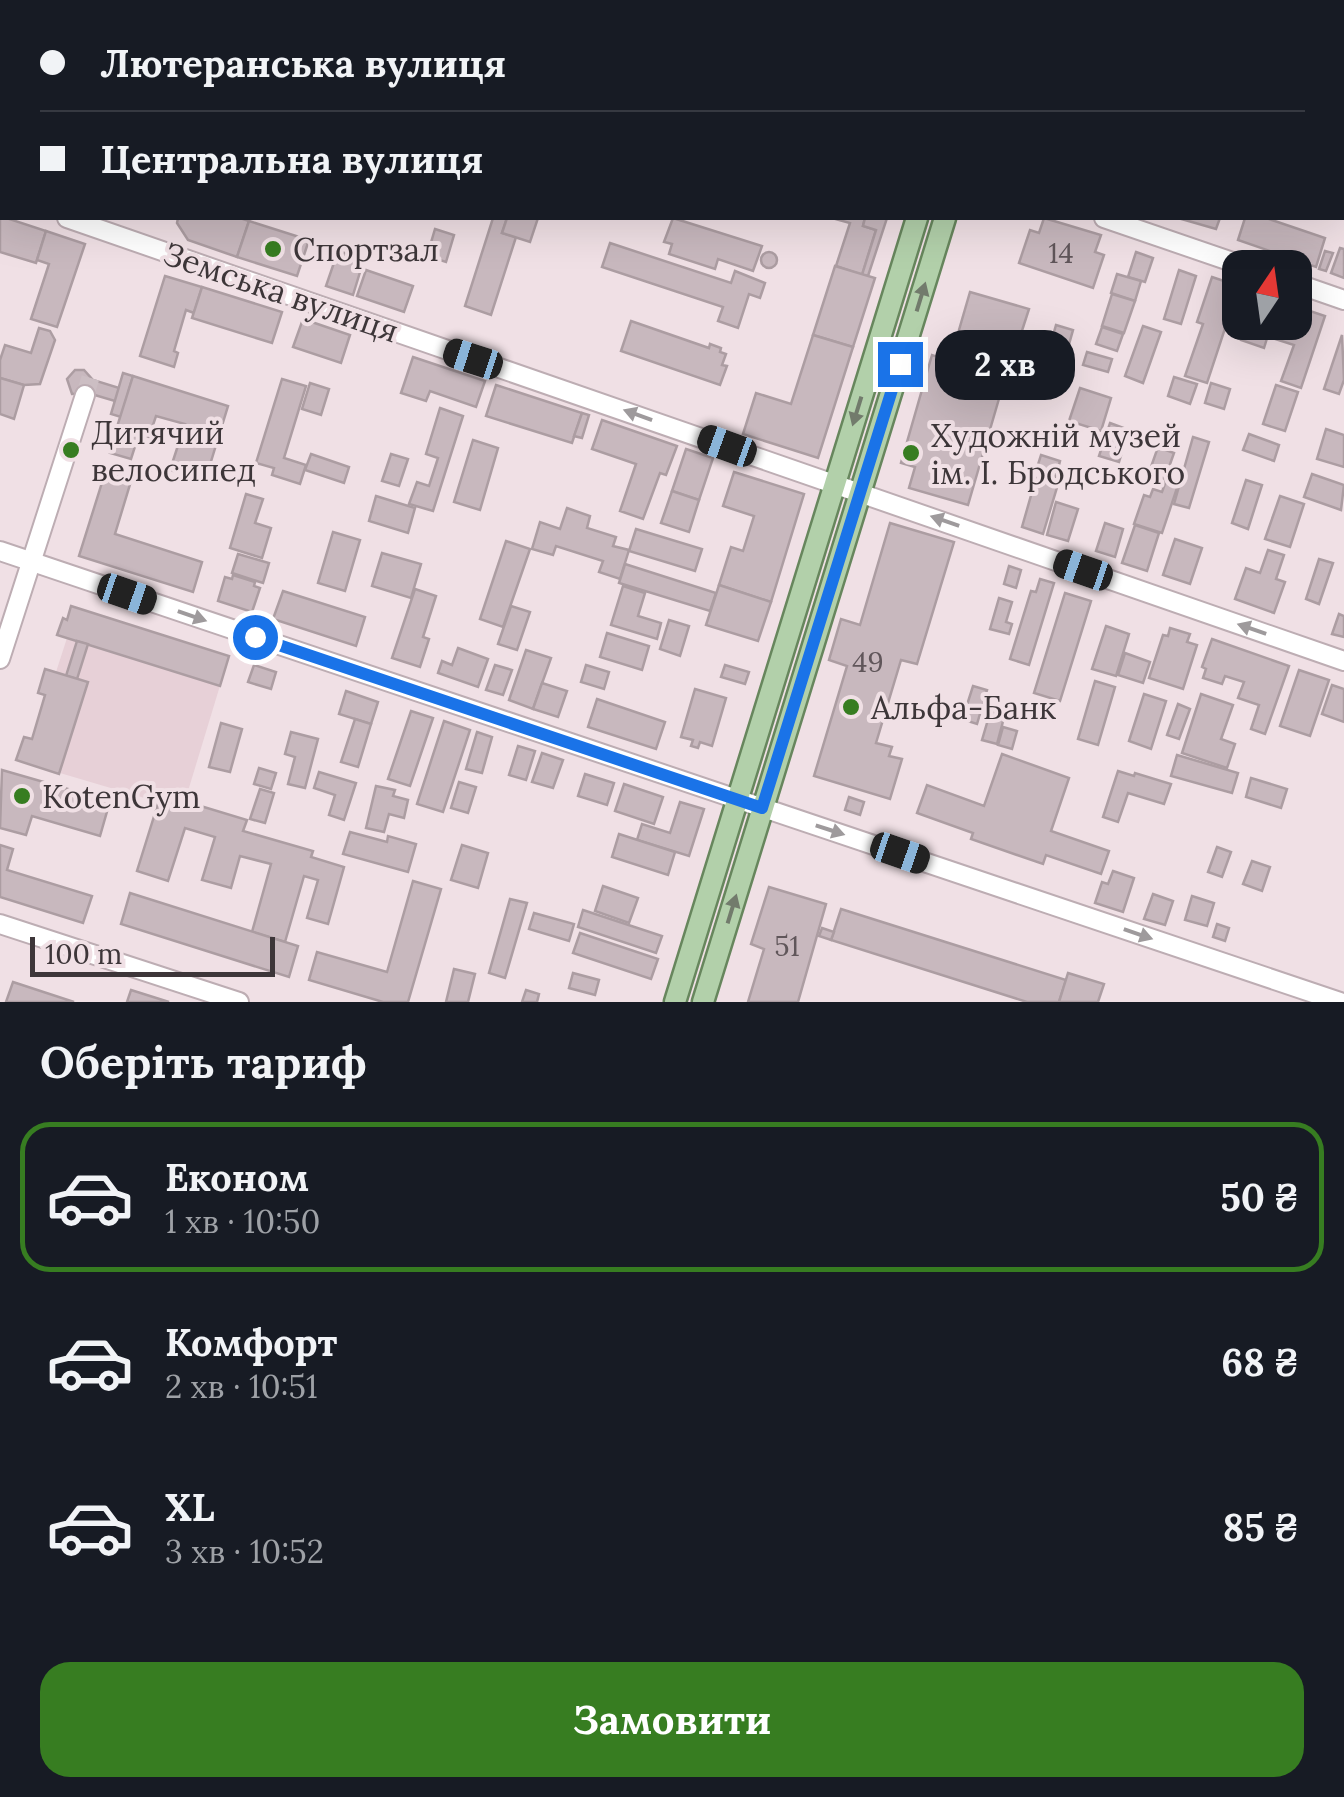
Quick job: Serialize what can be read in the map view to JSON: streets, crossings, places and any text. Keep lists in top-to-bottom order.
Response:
{
  "streets": {
    "street": ["Земська вулиця"]
  },
  "one_way": ["Земська вулиця"],
  "places": [
    "Спортзал",
    "Дитячий велосипед",
    "Художній музей ім. І. Бродського",
    "Альфа-Банк",
    "KotenGym"
  ],
  "house_numbers": ["14", "49", "51"],
  "scale_bar": "100 m",
  "north": "top",
  "page": {
    "banner": ["Лютеранська вулиця", "Центральна вулиця"],
    "bubble": "2 хв",
    "scale": "100 m",
    "heading": "Оберіть тариф",
    "list": [
      {
        "name": "Економ",
        "note": "1 хв · 10:50",
        "value": "50 ₴"
      },
      {
        "name": "Комфорт",
        "note": "2 хв · 10:51",
        "value": "68 ₴"
      },
      {
        "name": "XL",
        "note": "3 хв · 10:52",
        "value": "85 ₴"
      }
    ],
    "buttons": "Замовити"
  }
}
